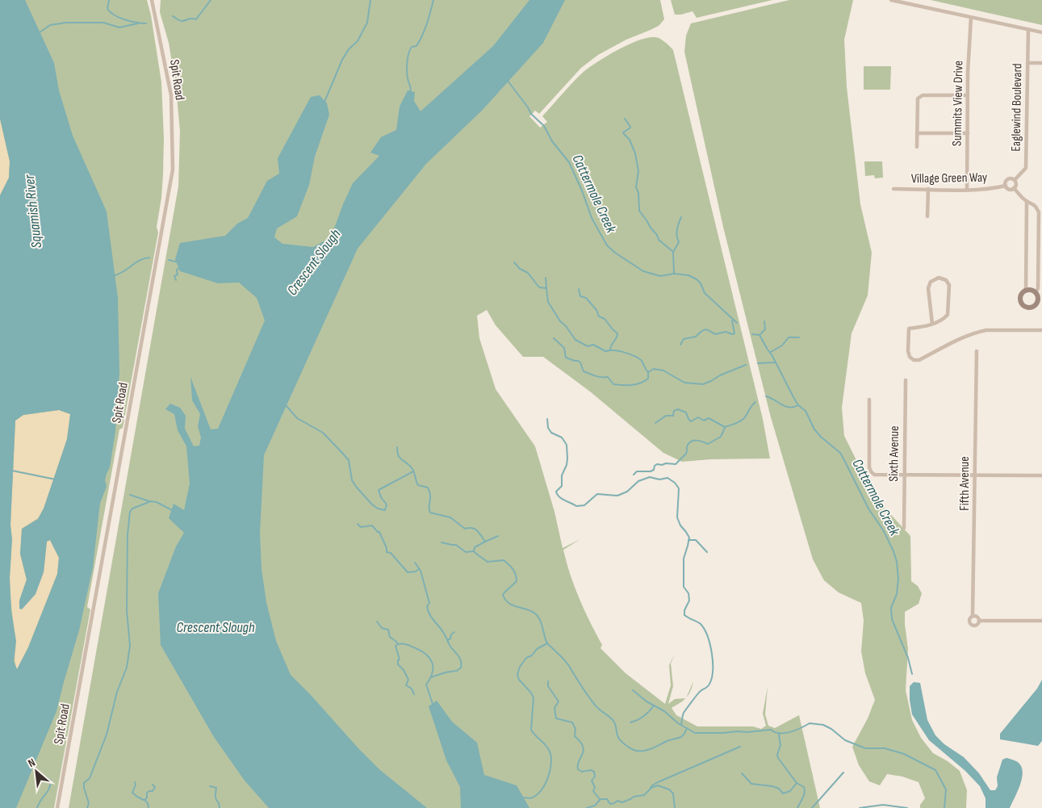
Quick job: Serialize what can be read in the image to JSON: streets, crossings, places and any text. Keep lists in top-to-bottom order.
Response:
{
  "streets": {
    "street": [
      "Spit Road",
      "Summits View Drive",
      "Eaglewind Boulevard",
      "Village Green Way",
      "Sixth Avenue",
      "Fifth Avenue"
    ]
  },
  "crossings": [
    ["Summits View Drive", "Village Green Way"],
    ["Eaglewind Boulevard", "Village Green Way"]
  ],
  "water": ["Cattermole Creek", "Squamish River", "Crescent Slough"],
  "north": "top left"
}
